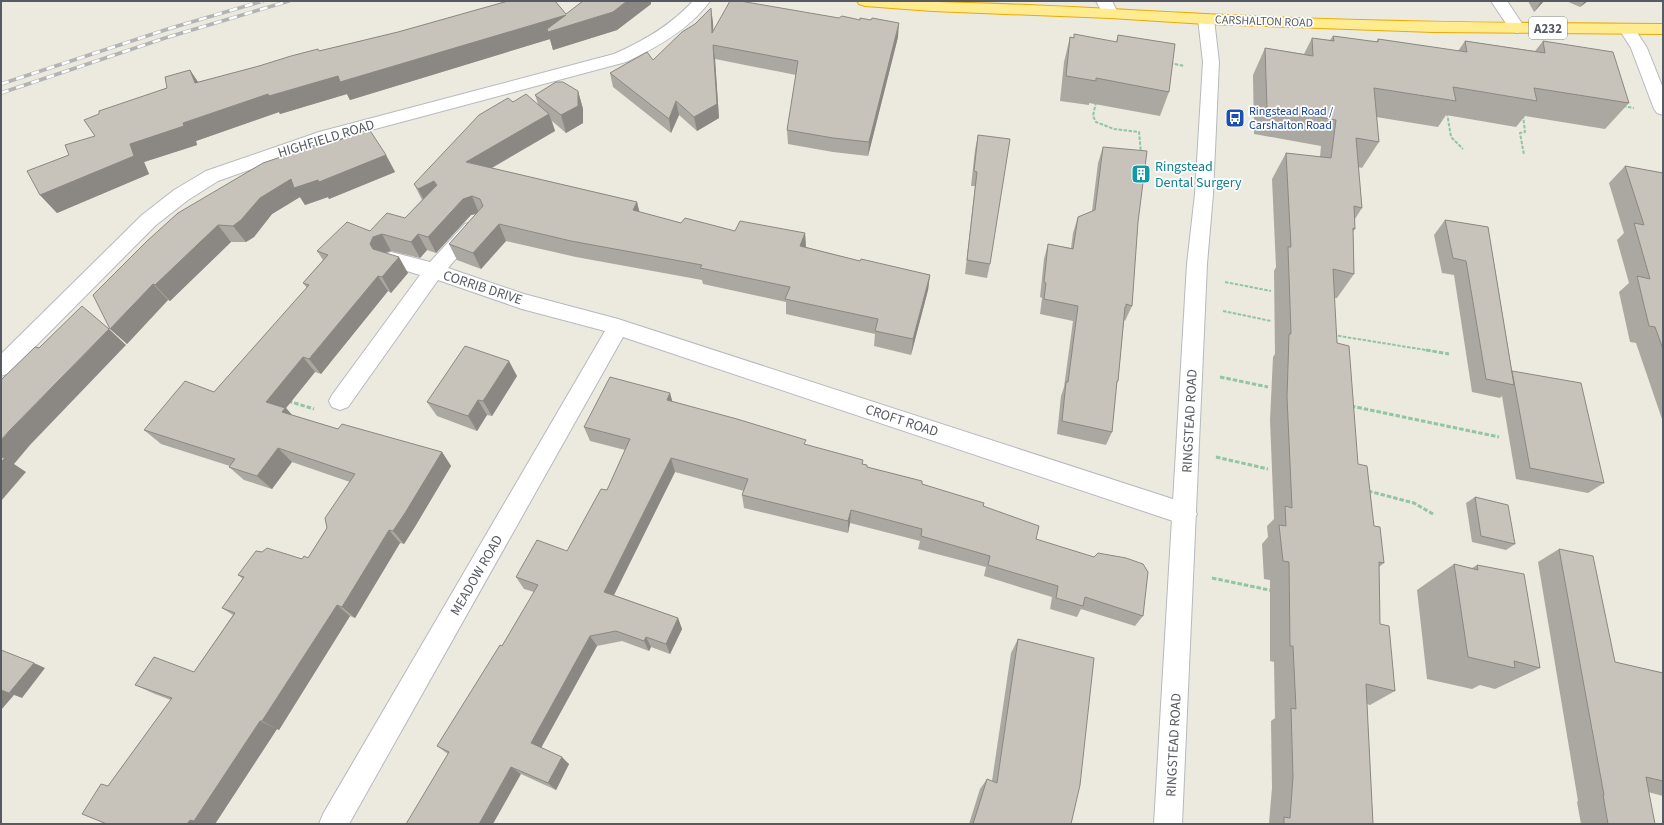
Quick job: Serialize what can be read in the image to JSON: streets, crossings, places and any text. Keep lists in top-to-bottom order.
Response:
{
  "streets": {
    "highway": ["CARSHALTON ROAD", "A232"],
    "street": [
      "HIGHFIELD ROAD",
      "CORRIB DRIVE",
      "CROFT ROAD",
      "RINGSTEAD ROAD",
      "MEADOW ROAD"
    ]
  },
  "crossings": [
    ["CARSHALTON ROAD", "RINGSTEAD ROAD"],
    ["CORRIB DRIVE", "CROFT ROAD"],
    ["CORRIB DRIVE", "MEADOW ROAD"],
    ["CROFT ROAD", "RINGSTEAD ROAD"],
    ["CROFT ROAD", "MEADOW ROAD"]
  ],
  "places": {
    "bus stop": ["Ringstead Road / Carshalton Road"],
    "building": ["Ringstead Dental Surgery"]
  }
}
